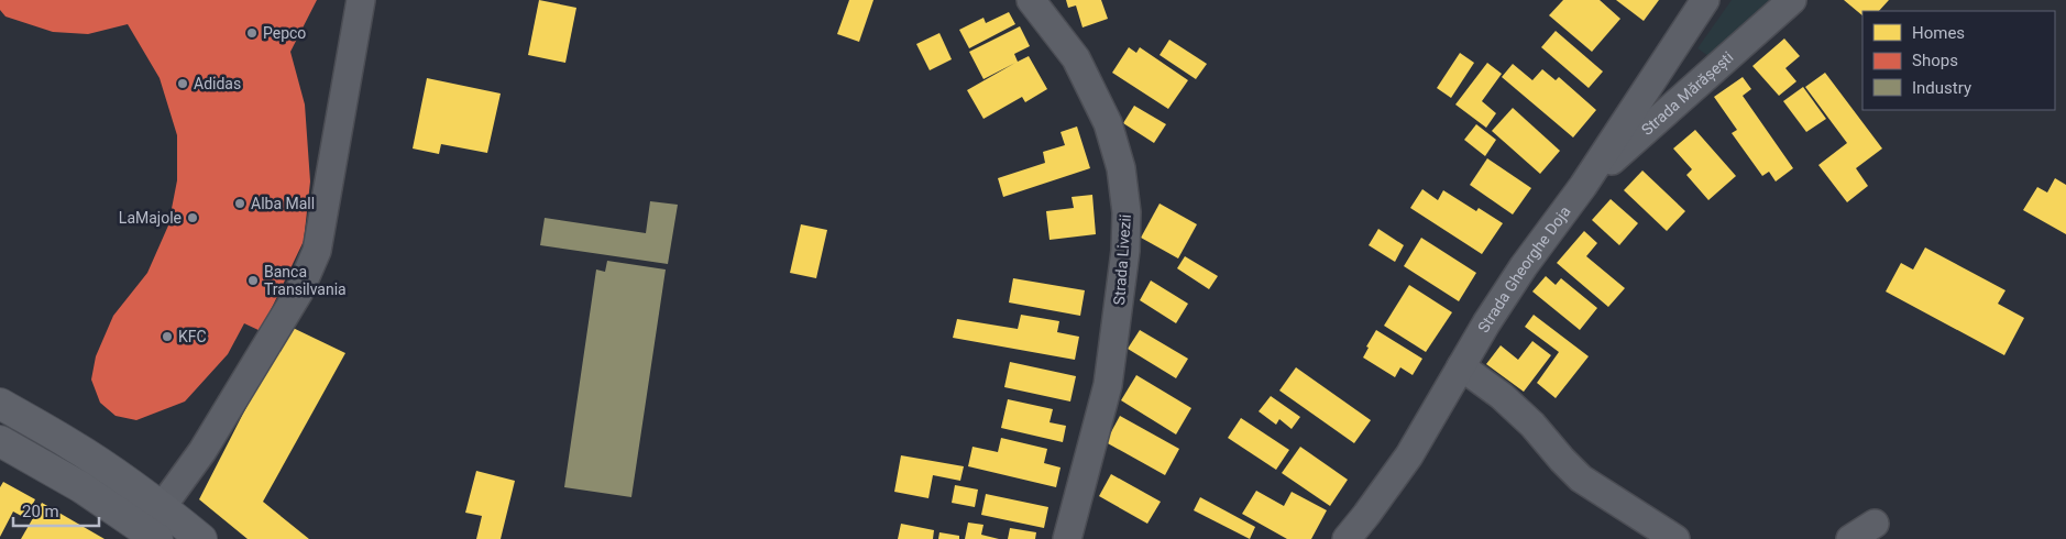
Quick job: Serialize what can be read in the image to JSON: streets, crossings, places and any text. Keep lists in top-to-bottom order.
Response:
{
  "streets": {
    "street": ["Strada Mărășești", "Strada Livezii", "Strada Gheorghe Doja"]
  },
  "crossings": [
    ["Strada Mărășești", "Strada Gheorghe Doja"]
  ],
  "places": [
    "Pepco",
    "Adidas",
    "Alba Mall",
    "LaMajole",
    "Banca Transilvania",
    "KFC"
  ],
  "legend": ["Homes", "Shops", "Industry"],
  "scale_bar": "20 m"
}
